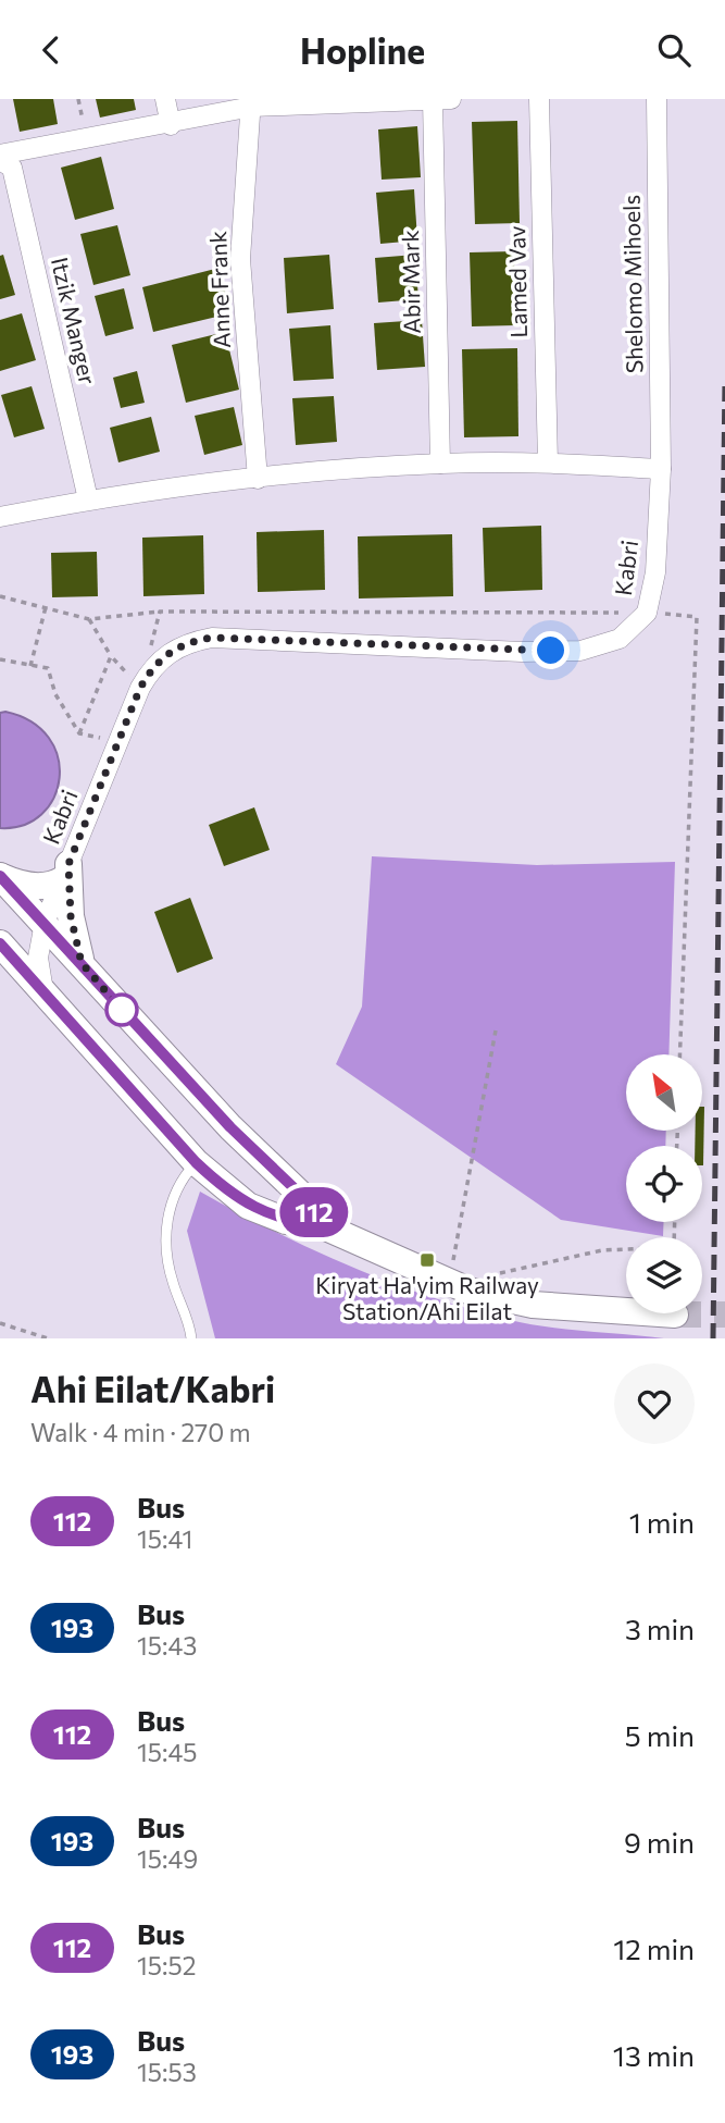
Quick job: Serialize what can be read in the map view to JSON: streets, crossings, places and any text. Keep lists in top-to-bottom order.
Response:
{
  "streets": {
    "street": [
      "Abir Mark",
      "Lamed Vav",
      "Shelomo Mihoels",
      "Anne Frank",
      "Itzik Manger",
      "Kabri"
    ]
  },
  "crossings": [
    ["Shelomo Mihoels", "Kabri"]
  ],
  "places": {
    "transit": ["Kiryat Ha'yim Railway Station/Ahi Eilat"]
  },
  "lines": ["bus line 112"],
  "north": "top left",
  "page": {
    "header": "Hopline",
    "on_map": "112",
    "heading": ["Ahi Eilat/Kabri", "Walk · 4 min · 270 m"],
    "list": [
      {
        "mark": "112",
        "name": "Bus",
        "note": "15:41",
        "value": "1 min"
      },
      {
        "mark": "193",
        "name": "Bus",
        "note": "15:43",
        "value": "3 min"
      },
      {
        "mark": "112",
        "name": "Bus",
        "note": "15:45",
        "value": "5 min"
      },
      {
        "mark": "193",
        "name": "Bus",
        "note": "15:49",
        "value": "9 min"
      },
      {
        "mark": "112",
        "name": "Bus",
        "note": "15:52",
        "value": "12 min"
      },
      {
        "mark": "193",
        "name": "Bus",
        "note": "15:53",
        "value": "13 min"
      }
    ]
  }
}
